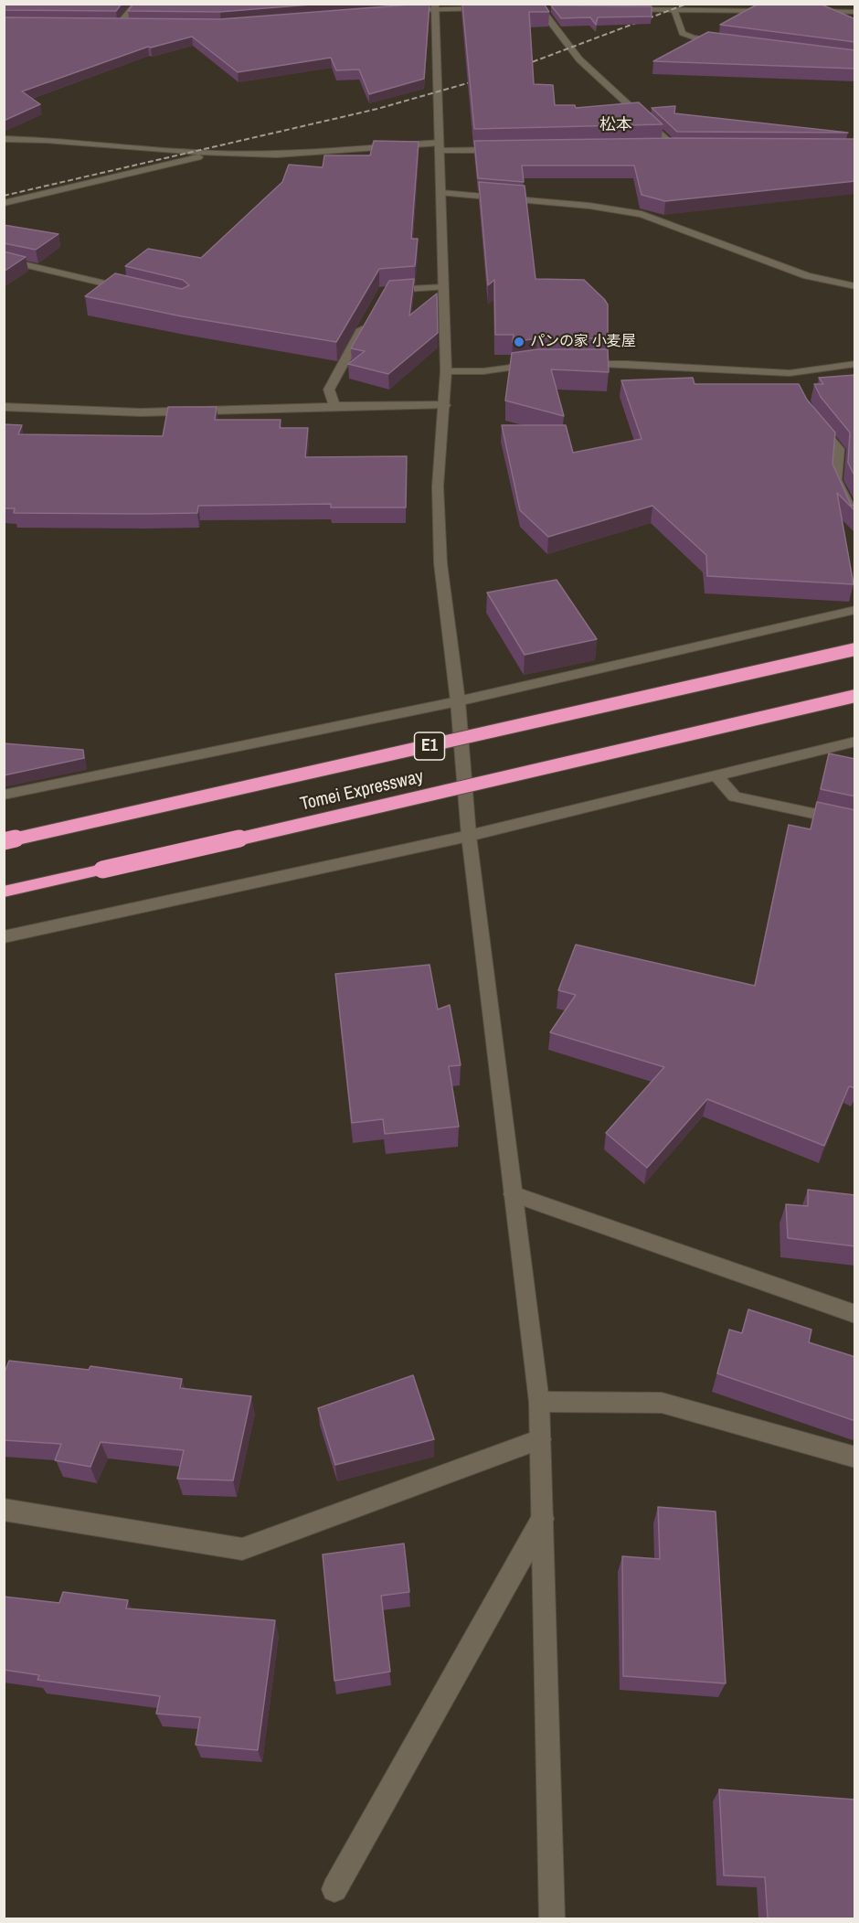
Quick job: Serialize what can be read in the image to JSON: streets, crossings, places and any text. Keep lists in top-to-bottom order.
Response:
{
  "streets": {
    "highway": ["E1", "Tomei Expressway"]
  },
  "districts": ["松本"],
  "places": ["パンの家 小麦屋"]
}
